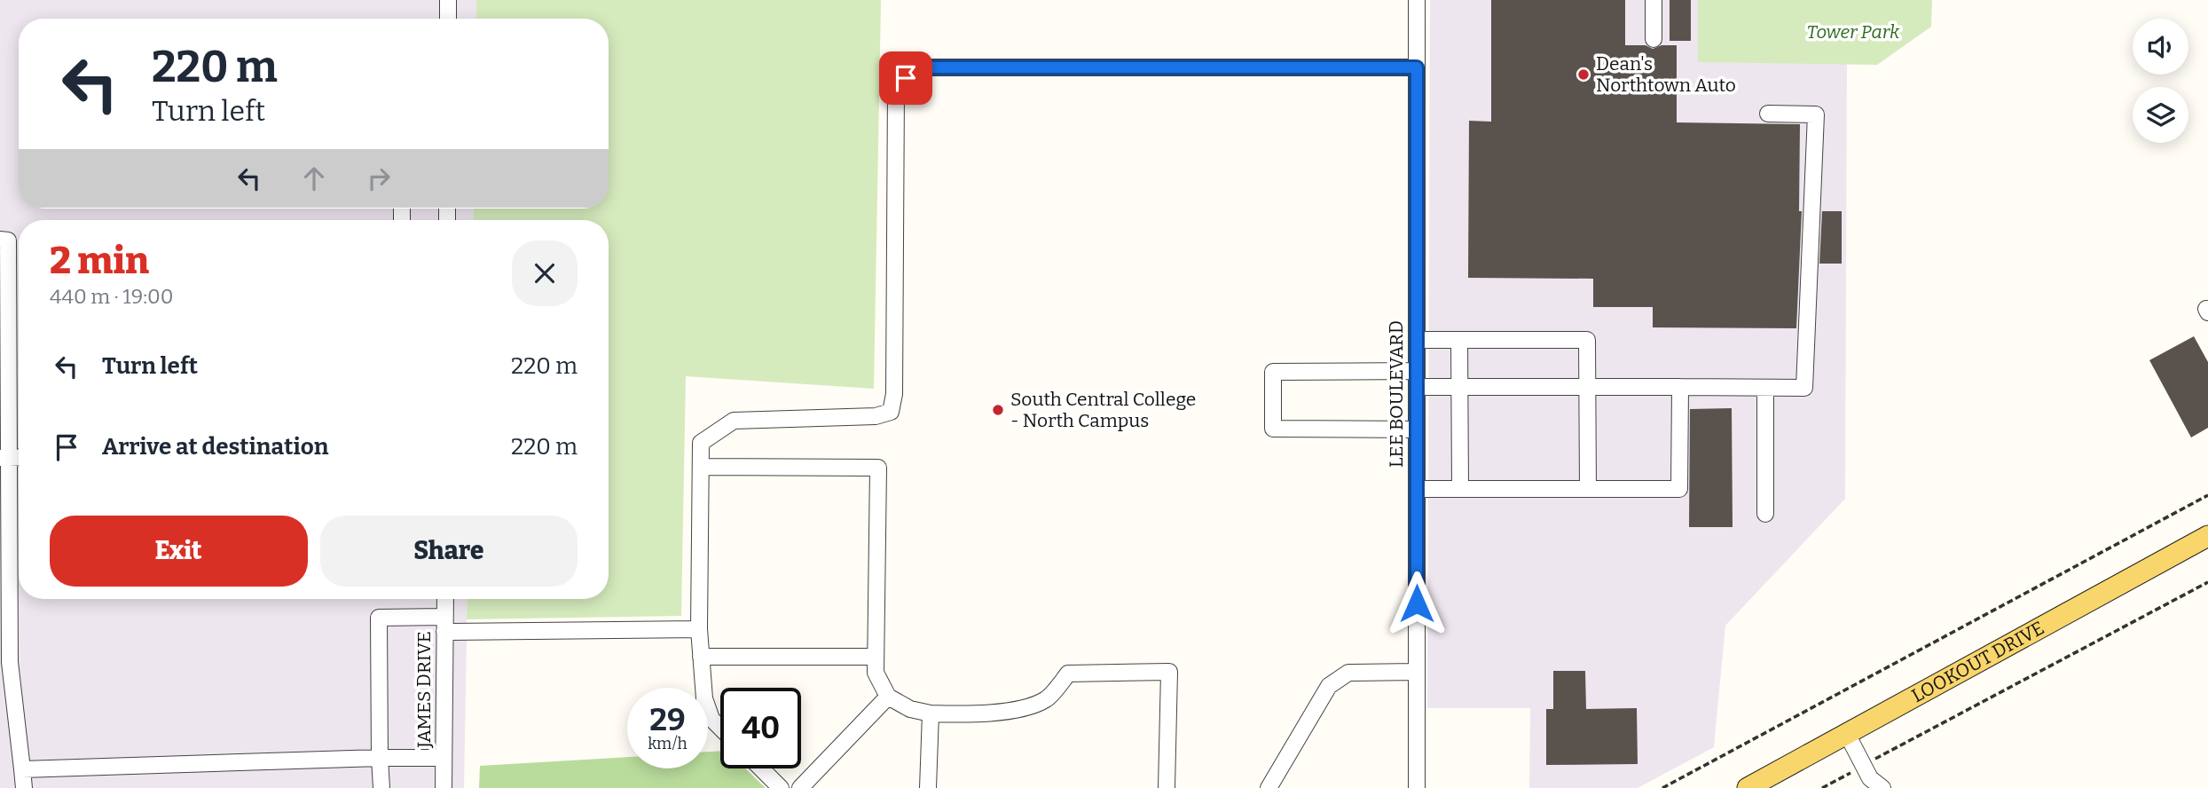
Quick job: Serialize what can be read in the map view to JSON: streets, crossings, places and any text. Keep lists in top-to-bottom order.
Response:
{
  "streets": {
    "main road": ["LOOKOUT DRIVE"],
    "street": ["LEE BOULEVARD", "JAMES DRIVE"]
  },
  "parks": ["Tower Park"],
  "places": ["Dean's Northtown Auto", "South Central College - North Campus"],
  "page": {
    "turn": ["220 m", "Turn left"],
    "heading": ["2 min", "440 m · 19:00"],
    "list": [
      {
        "name": "Turn left",
        "value": "220 m"
      },
      {
        "name": "Arrive at destination",
        "value": "220 m"
      }
    ],
    "buttons": ["Exit", "Share"],
    "speed": "29 km/h",
    "limit": "40"
  }
}
